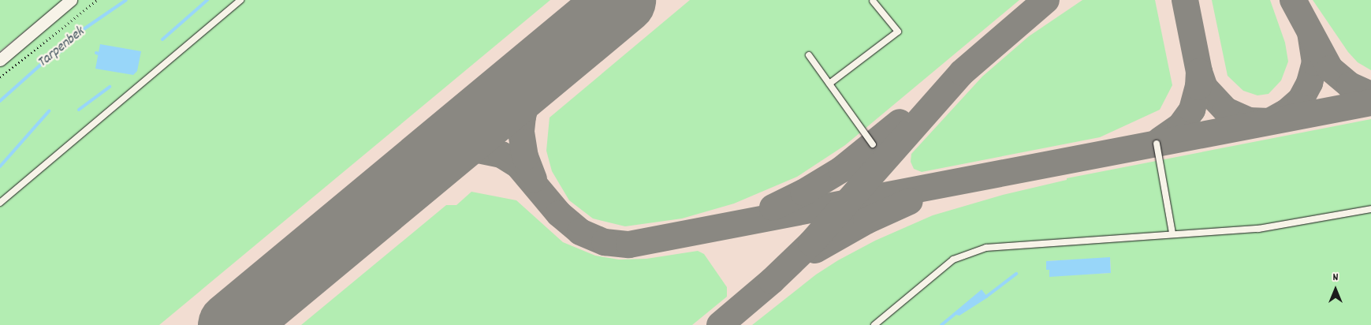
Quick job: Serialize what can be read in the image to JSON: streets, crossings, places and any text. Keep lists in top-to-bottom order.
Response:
{
  "water": ["Tarpenbek"],
  "north": "top"
}
